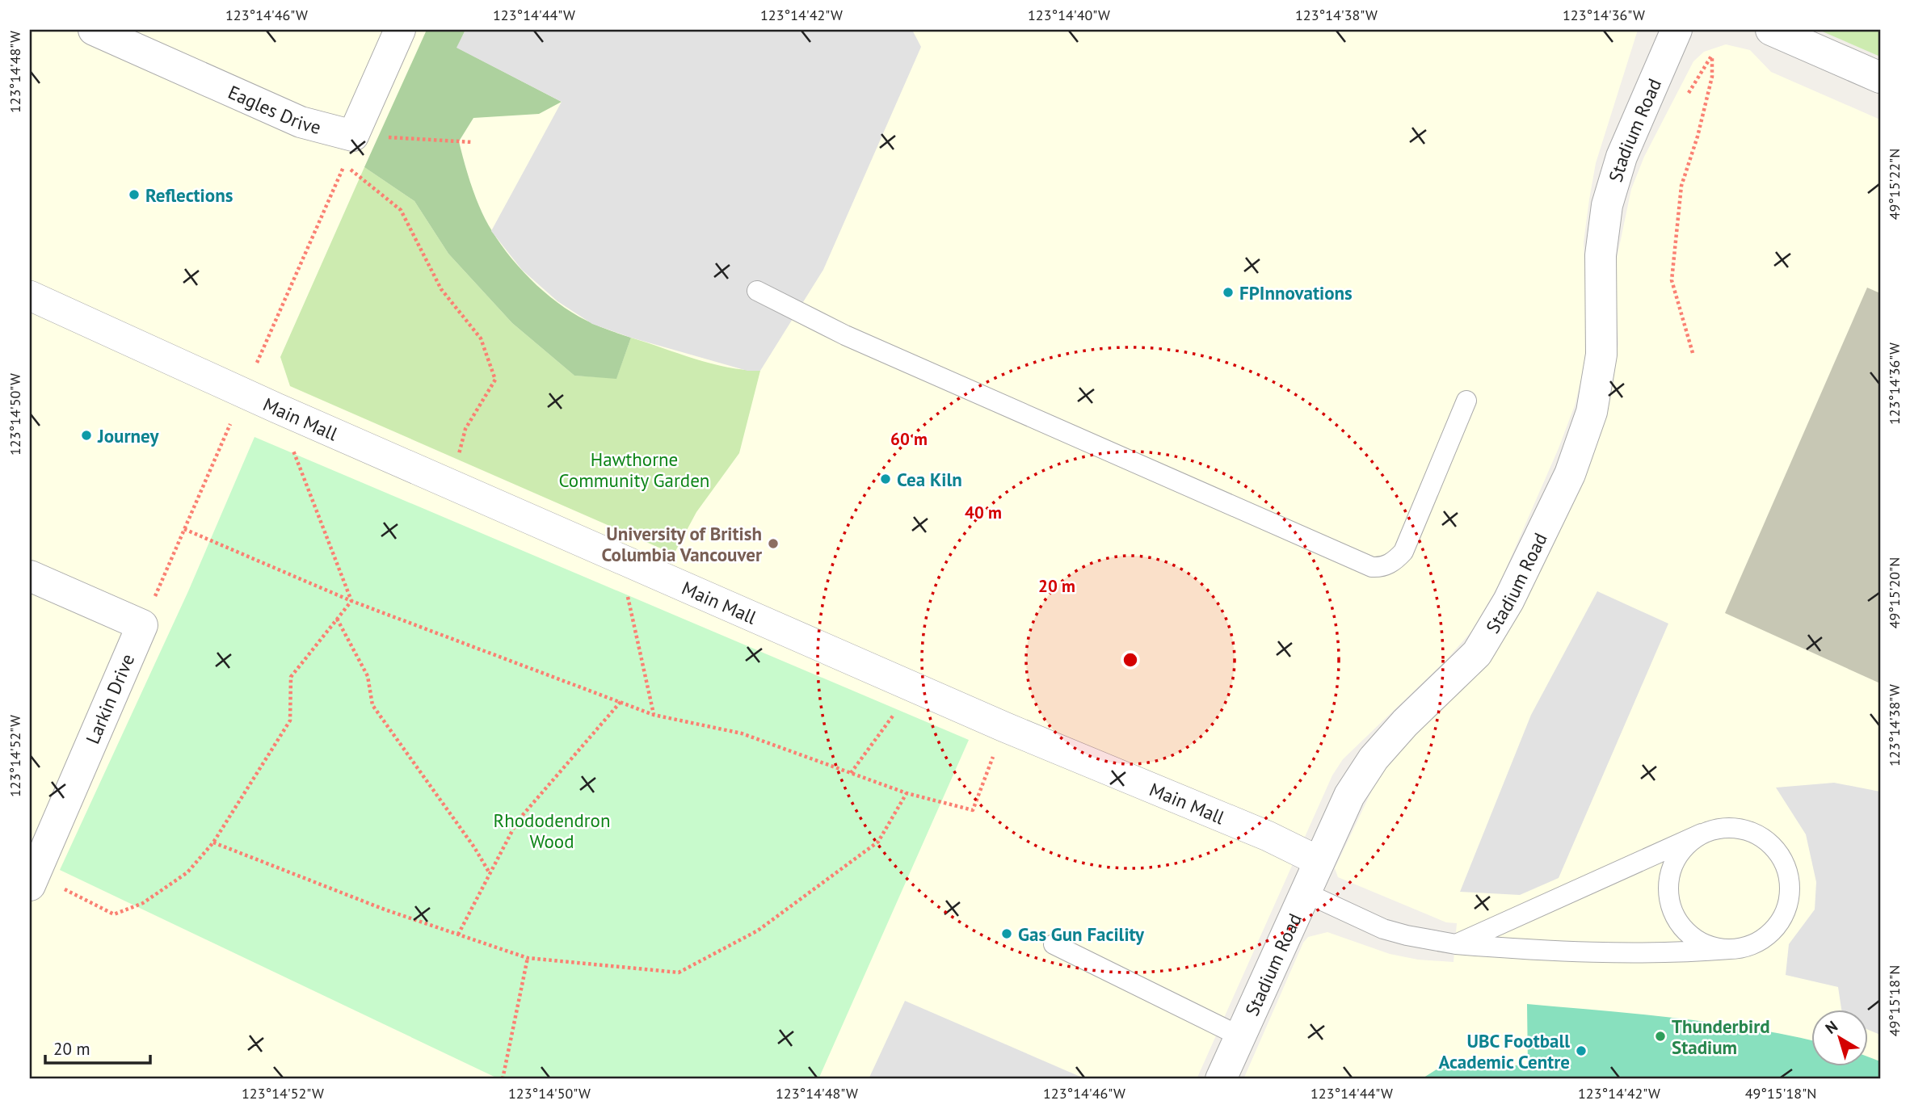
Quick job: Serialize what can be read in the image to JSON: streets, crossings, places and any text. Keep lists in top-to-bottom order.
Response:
{
  "streets": {
    "street": [
      "Eagles Drive",
      "Stadium Road",
      "Main Mall",
      "Larkin Drive"
    ]
  },
  "crossings": [
    ["Stadium Road", "Main Mall"]
  ],
  "parks": ["Hawthorne Community Garden", "Rhododendron Wood"],
  "places": [
    "Reflections",
    "FPInnovations",
    "Journey",
    "Cea Kiln",
    "University of British Columbia Vancouver",
    "Gas Gun Facility",
    "Thunderbird Stadium",
    "UBC Football Academic Centre"
  ],
  "scale_bar": "20 m",
  "north": "top left",
  "coordinates": [
    "123°14'46\"W",
    "123°14'44\"W",
    "123°14'42\"W",
    "123°14'40\"W",
    "123°14'38\"W",
    "123°14'36\"W",
    "123°14'48\"W",
    "49°15'22\"N",
    "123°14'50\"W",
    "49°15'20\"N",
    "123°14'52\"W",
    "49°15'18\"N"
  ],
  "rings": ["60 m", "40 m", "20 m"]
}
